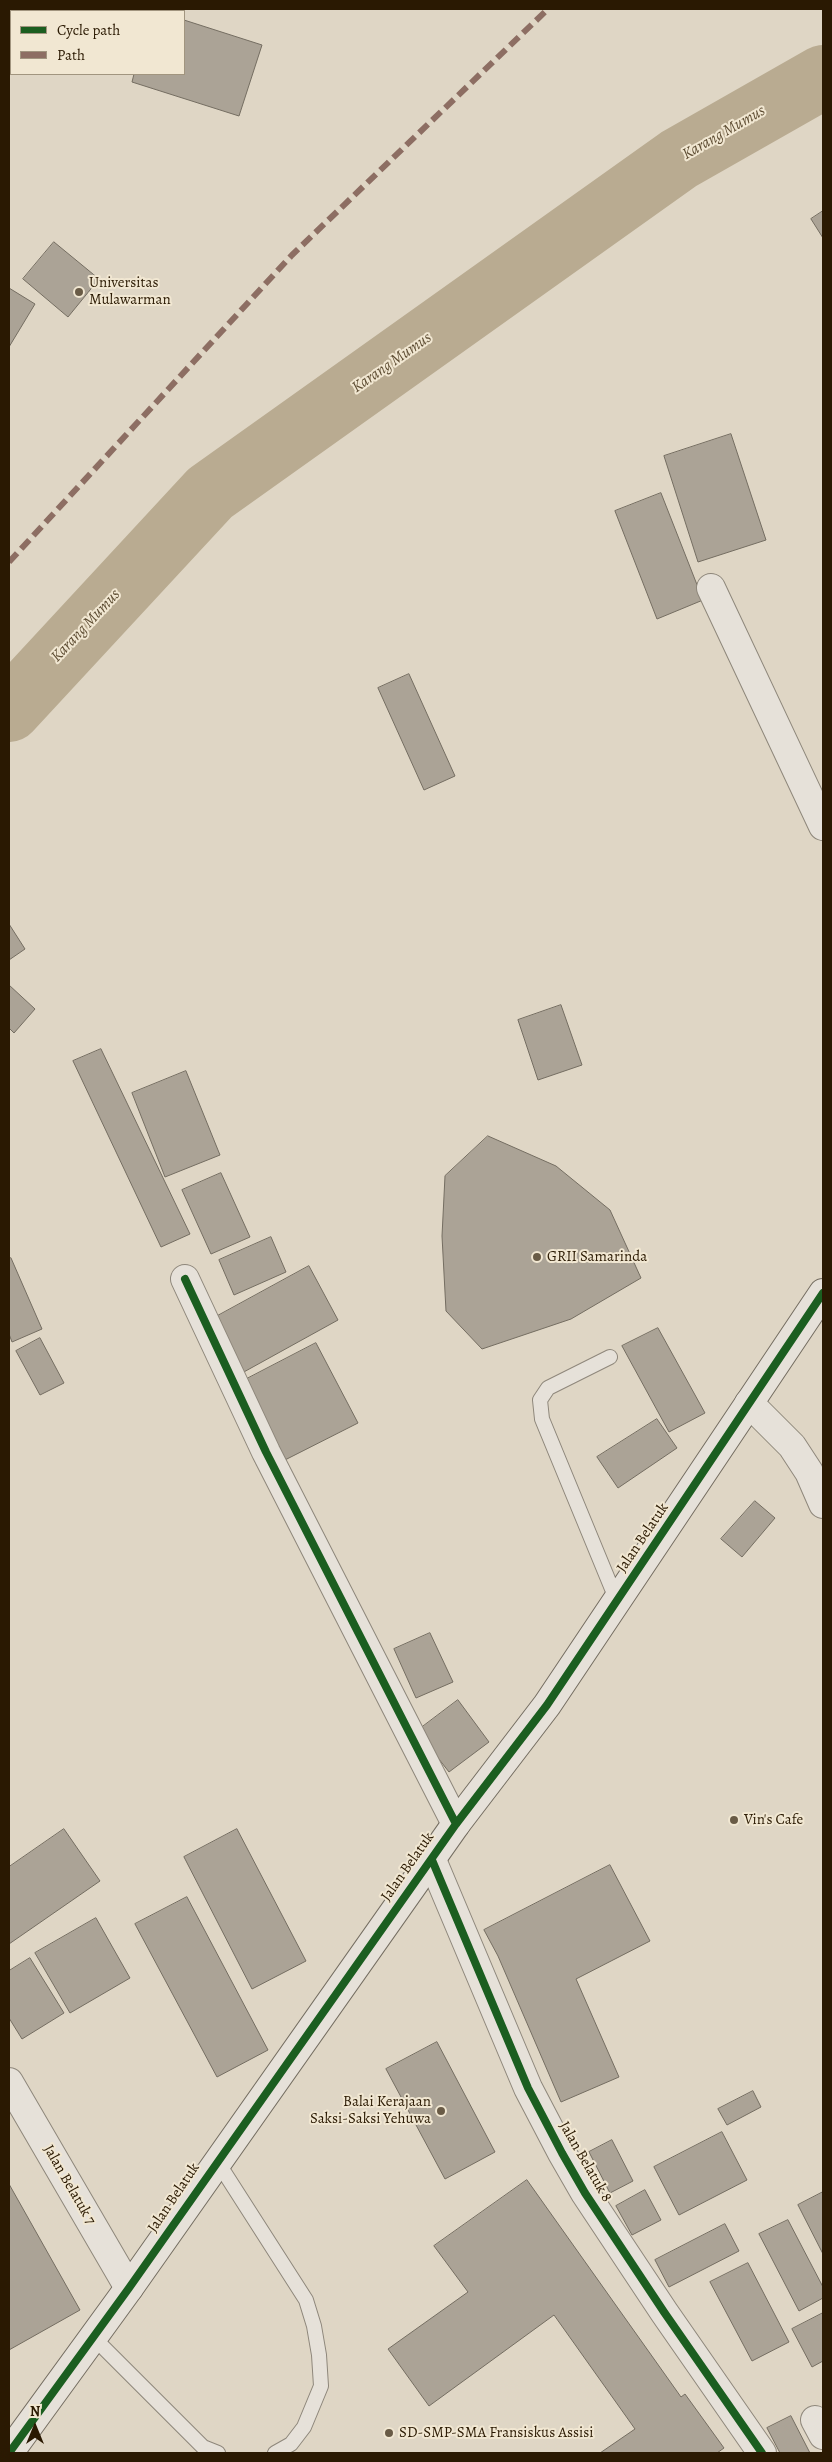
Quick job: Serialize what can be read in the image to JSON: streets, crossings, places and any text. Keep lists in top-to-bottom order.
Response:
{
  "streets": {
    "street": ["Jalan Belatuk", "Jalan Belatuk 8", "Jalan Belatuk 7"]
  },
  "crossings": [
    ["Jalan Belatuk", "Jalan Belatuk 8"],
    ["Jalan Belatuk", "Jalan Belatuk 7"]
  ],
  "water": ["Karang Mumus"],
  "places": [
    "Universitas Mulawarman",
    "GRII Samarinda",
    "Vin's Cafe",
    "Balai Kerajaan Saksi-Saksi Yehuwa",
    "SD-SMP-SMA Fransiskus Assisi"
  ],
  "legend": ["Cycle path", "Path"],
  "north": "top"
}
